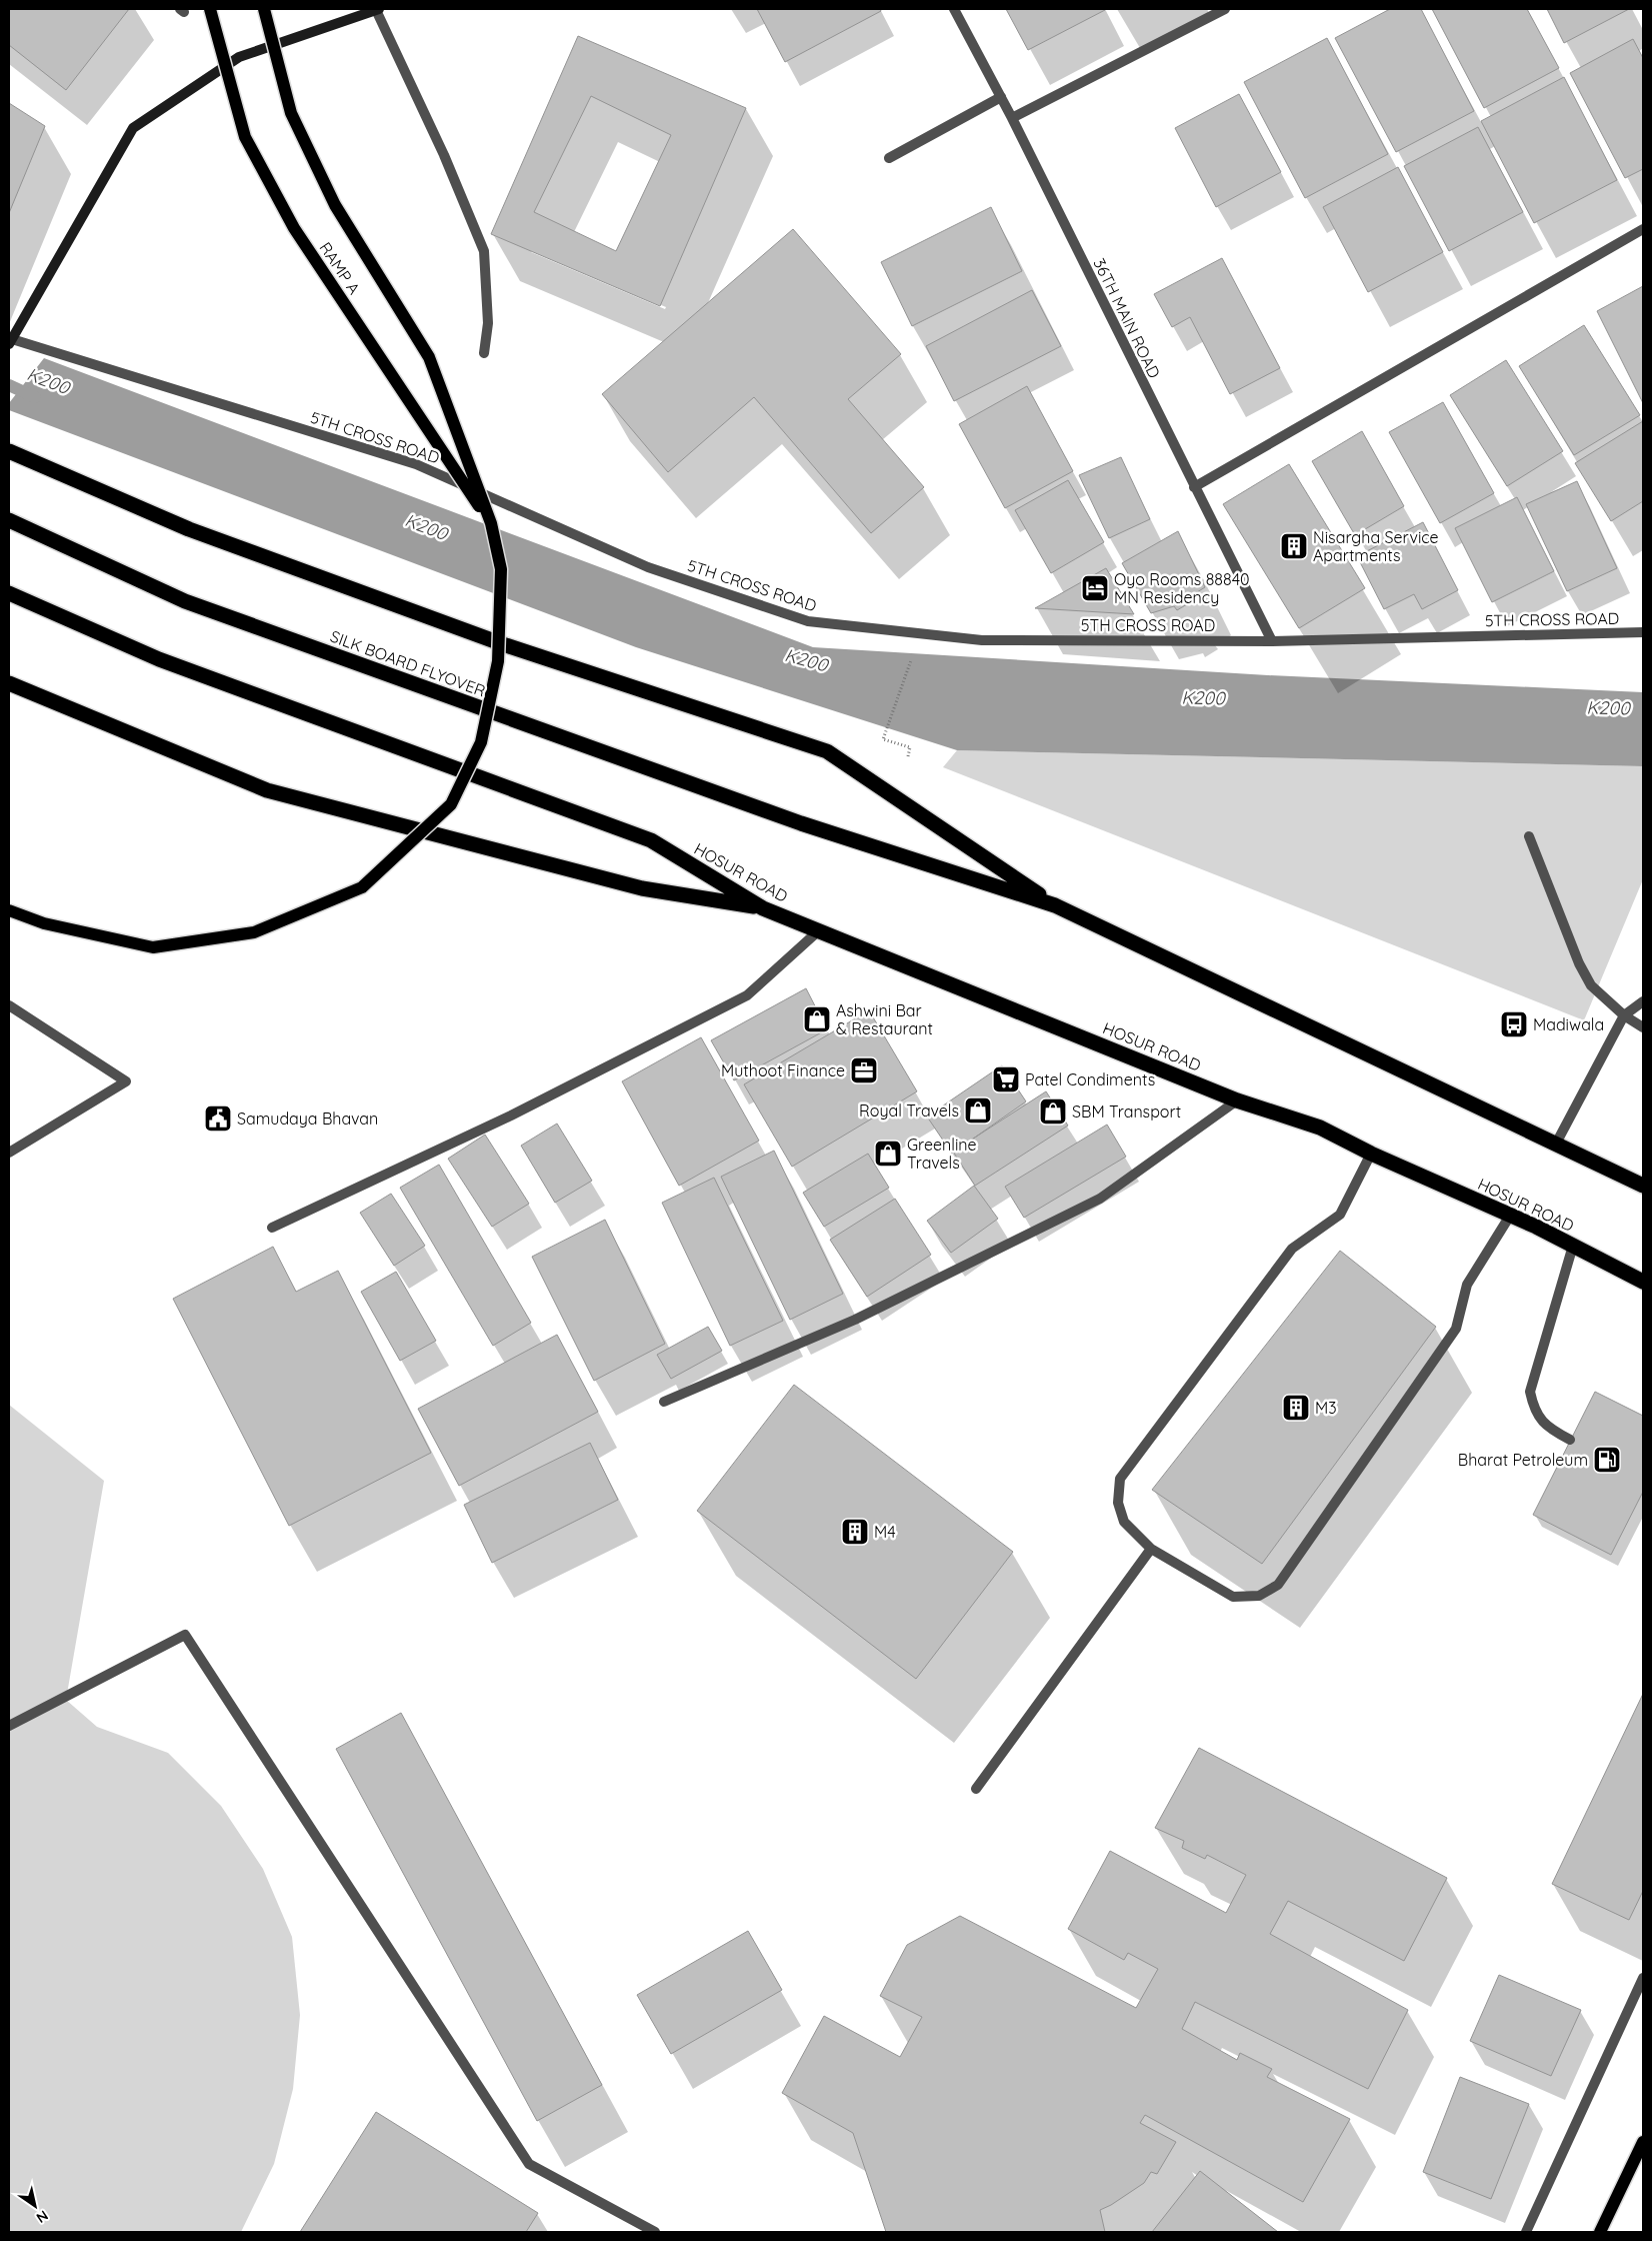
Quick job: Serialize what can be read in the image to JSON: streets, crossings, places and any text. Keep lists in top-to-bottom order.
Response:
{
  "streets": {
    "highway": ["SILK BOARD FLYOVER", "HOSUR ROAD"],
    "main road": ["RAMP A"],
    "street": ["36TH MAIN ROAD", "5TH CROSS ROAD"]
  },
  "crossings": [
    ["36TH MAIN ROAD", "5TH CROSS ROAD"]
  ],
  "water": ["K200"],
  "places": {
    "building": ["Nisargha Service Apartments", "M3", "M4"],
    "hotel": ["Oyo Rooms 88840 MN Residency"],
    "shop": [
      "Ashwini Bar & Restaurant",
      "Royal Travels",
      "SBM Transport",
      "Greenline Travels"
    ],
    "bus stop": ["Madiwala"],
    "office": ["Muthoot Finance"],
    "supermarket": ["Patel Condiments"],
    "public building": ["Samudaya Bhavan"],
    "fuel station": ["Bharat Petroleum"]
  },
  "north": "bottom right"
}
